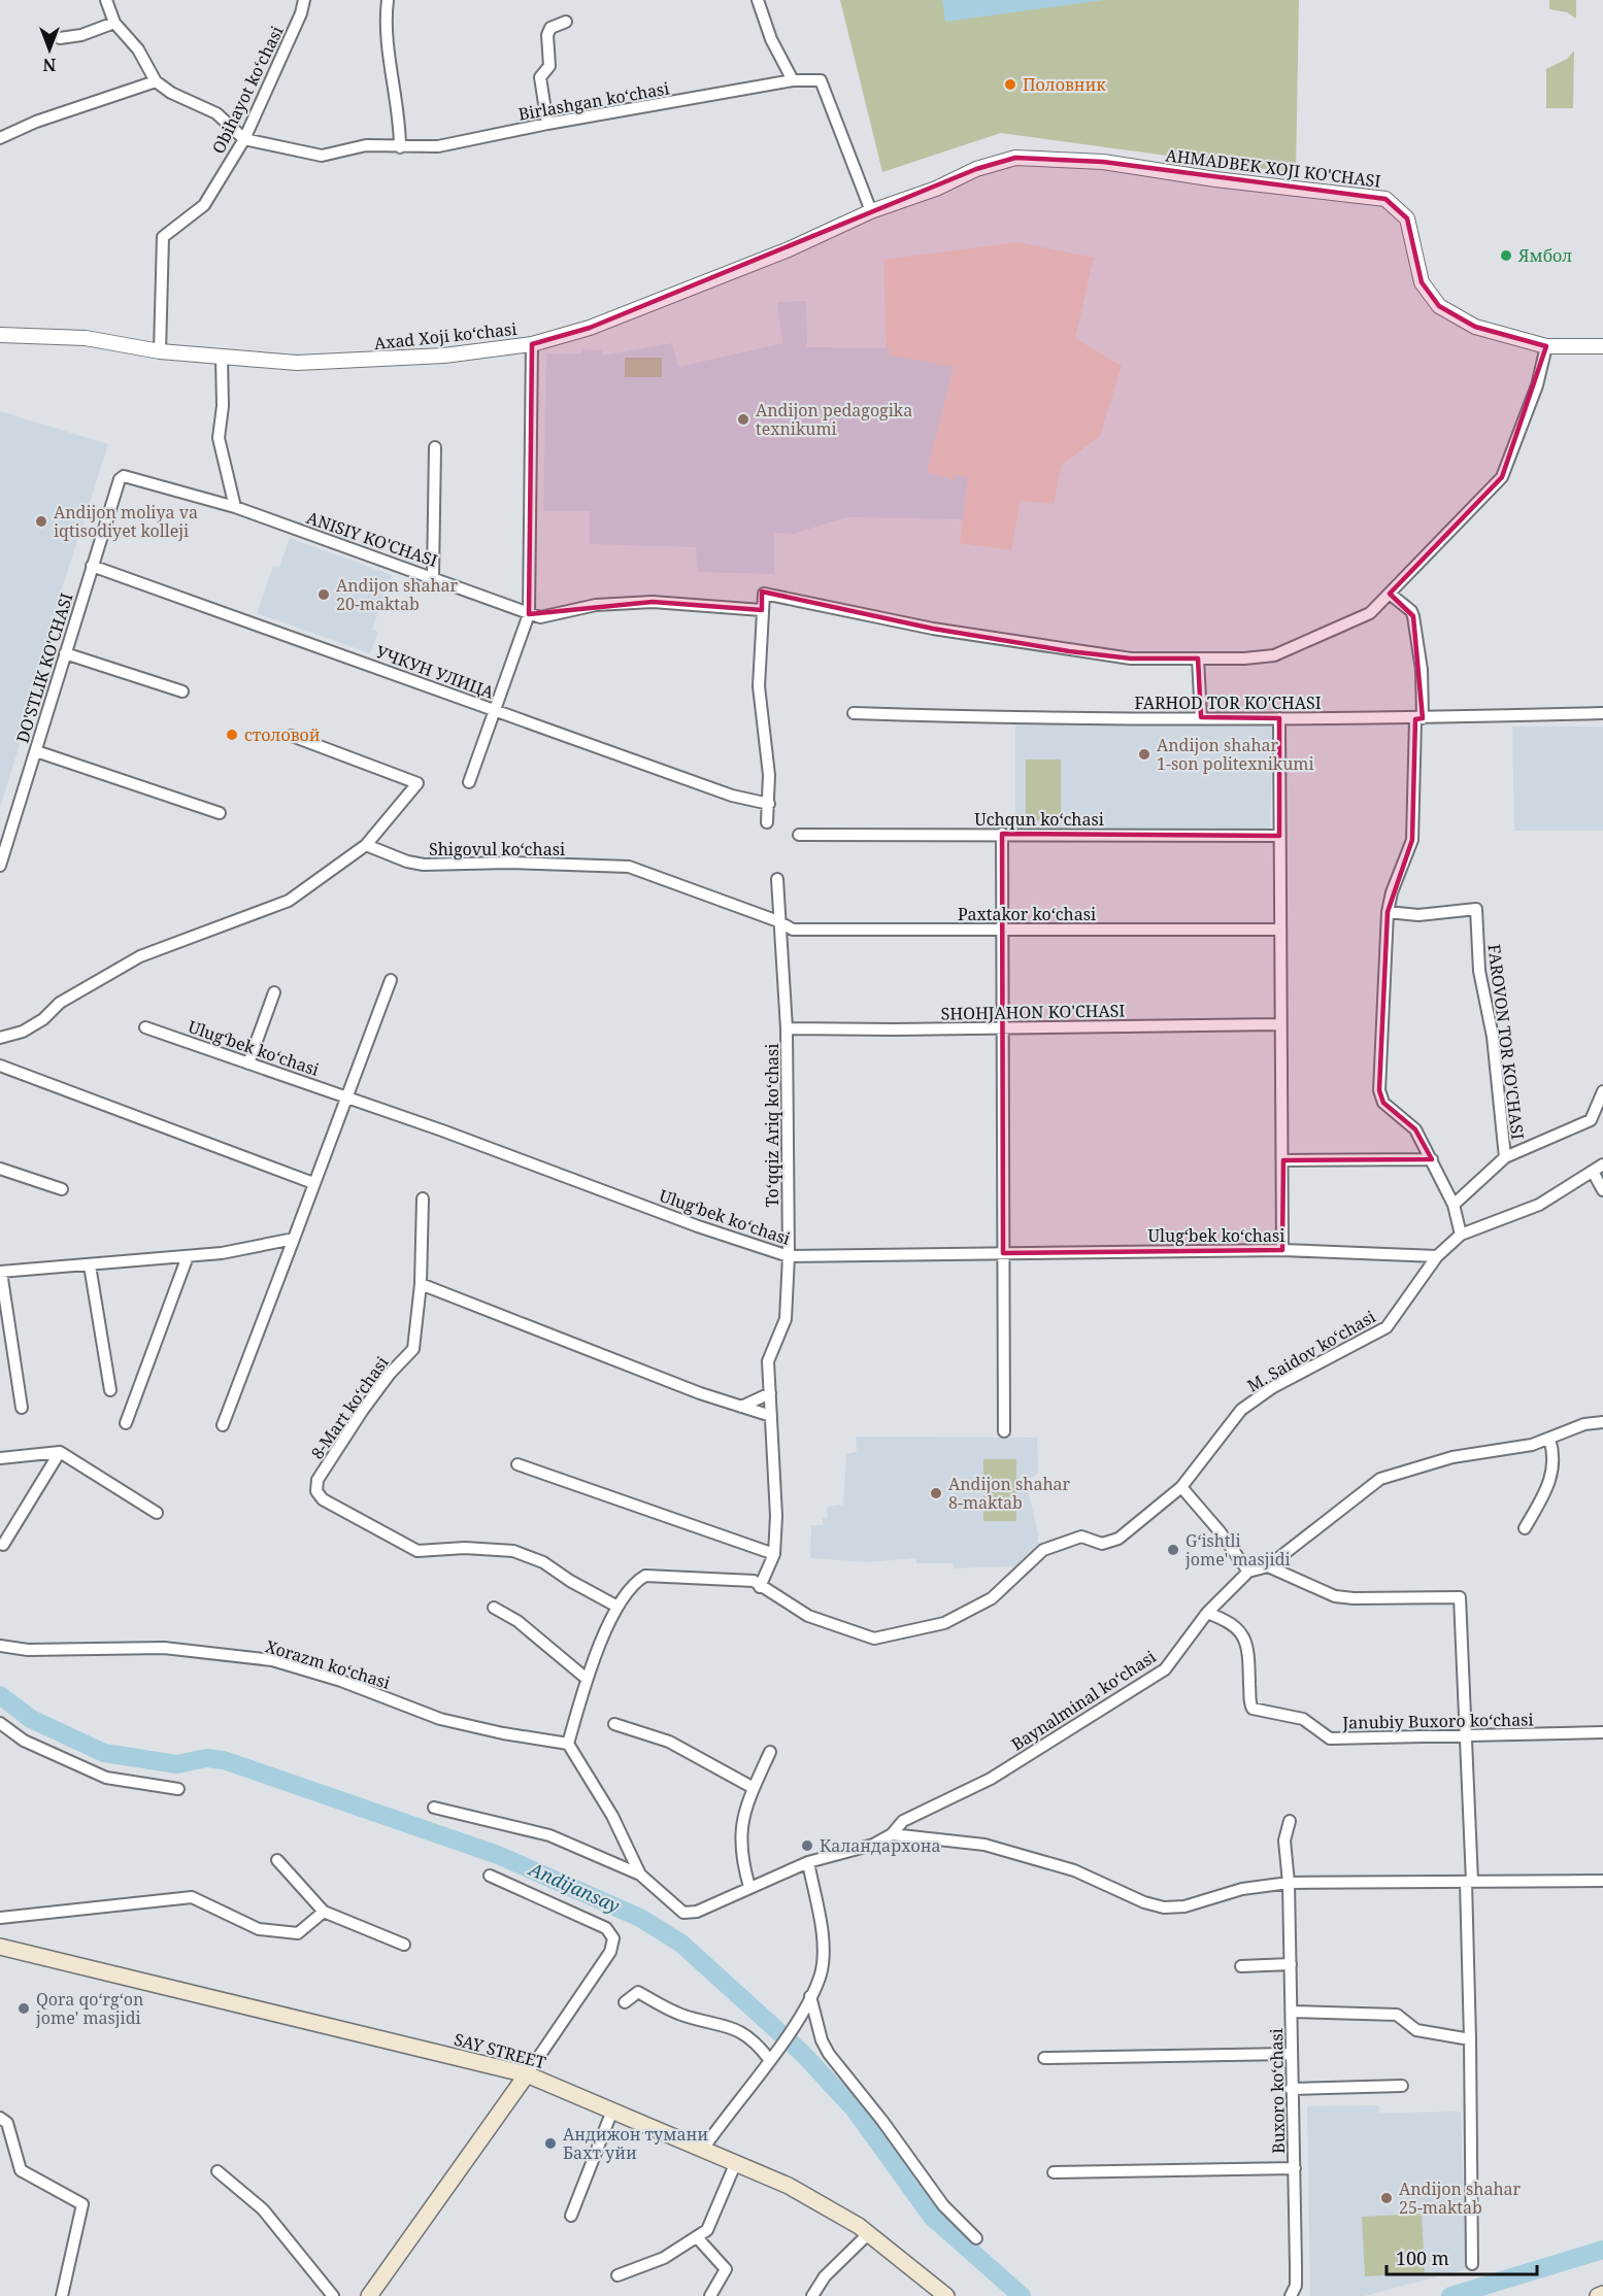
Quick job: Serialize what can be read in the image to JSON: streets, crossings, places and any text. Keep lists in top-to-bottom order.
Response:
{
  "streets": {
    "main road": ["SAY STREET"],
    "street": [
      "Obihayot koʻchasi",
      "Birlashgan koʻchasi",
      "AHMADBEK XOJI KO'CHASI",
      "Axad Xoji koʻchasi",
      "ANISIY KO'CHASI",
      "DO'STLIK KO'CHASI",
      "УЧКУН УЛИЦА",
      "FARHOD TOR KO'CHASI",
      "Uchqun koʻchasi",
      "Shigovul koʻchasi",
      "Paxtakor koʻchasi",
      "SHOHJAHON KO'CHASI",
      "FAROVON TOR KO'CHASI",
      "Ulugʻbek koʻchasi",
      "Toʻqqiz Ariq koʻchasi",
      "M. Saidov koʻchasi",
      "8-Mart koʻchasi",
      "Xorazm koʻchasi",
      "Baynalminal koʻchasi",
      "Janubiy Buxoro koʻchasi",
      "Buxoro koʻchasi"
    ]
  },
  "crossings": [
    ["Obihayot koʻchasi", "Birlashgan koʻchasi"],
    ["Obihayot koʻchasi", "Axad Xoji koʻchasi"],
    ["Birlashgan koʻchasi", "AHMADBEK XOJI KO'CHASI"],
    ["Birlashgan koʻchasi", "Axad Xoji koʻchasi"],
    ["AHMADBEK XOJI KO'CHASI", "Axad Xoji koʻchasi"],
    ["ANISIY KO'CHASI", "DO'STLIK KO'CHASI"],
    ["DO'STLIK KO'CHASI", "УЧКУН УЛИЦА"],
    ["Shigovul koʻchasi", "Paxtakor koʻchasi"],
    ["Shigovul koʻchasi", "Toʻqqiz Ariq koʻchasi"],
    ["Paxtakor koʻchasi", "Toʻqqiz Ariq koʻchasi"],
    ["SHOHJAHON KO'CHASI", "Toʻqqiz Ariq koʻchasi"],
    ["Ulugʻbek koʻchasi", "Toʻqqiz Ariq koʻchasi"],
    ["Ulugʻbek koʻchasi", "M. Saidov koʻchasi"],
    ["Toʻqqiz Ariq koʻchasi", "M. Saidov koʻchasi"],
    ["M. Saidov koʻchasi", "8-Mart koʻchasi"],
    ["M. Saidov koʻchasi", "Xorazm koʻchasi"],
    ["Baynalminal koʻchasi", "Janubiy Buxoro koʻchasi"]
  ],
  "water": ["Andijansay"],
  "places": [
    "Половник",
    "Ямбол",
    "Andijon pedagogika texnikumi",
    "Andijon moliya va iqtisodiyet kolleji",
    "Andijon shahar 20-maktab",
    "столовой",
    "Andijon shahar 1-son politexnikumi",
    "Andijon shahar 8-maktab",
    "Gʻishtli jome' masjidi",
    "Каландархона",
    "Qora qoʻrgʻon jome' masjidi",
    "Андижон тумани Бахт уйи",
    "Andijon shahar 25-maktab"
  ],
  "scale_bar": "100 m",
  "north": "bottom"
}
